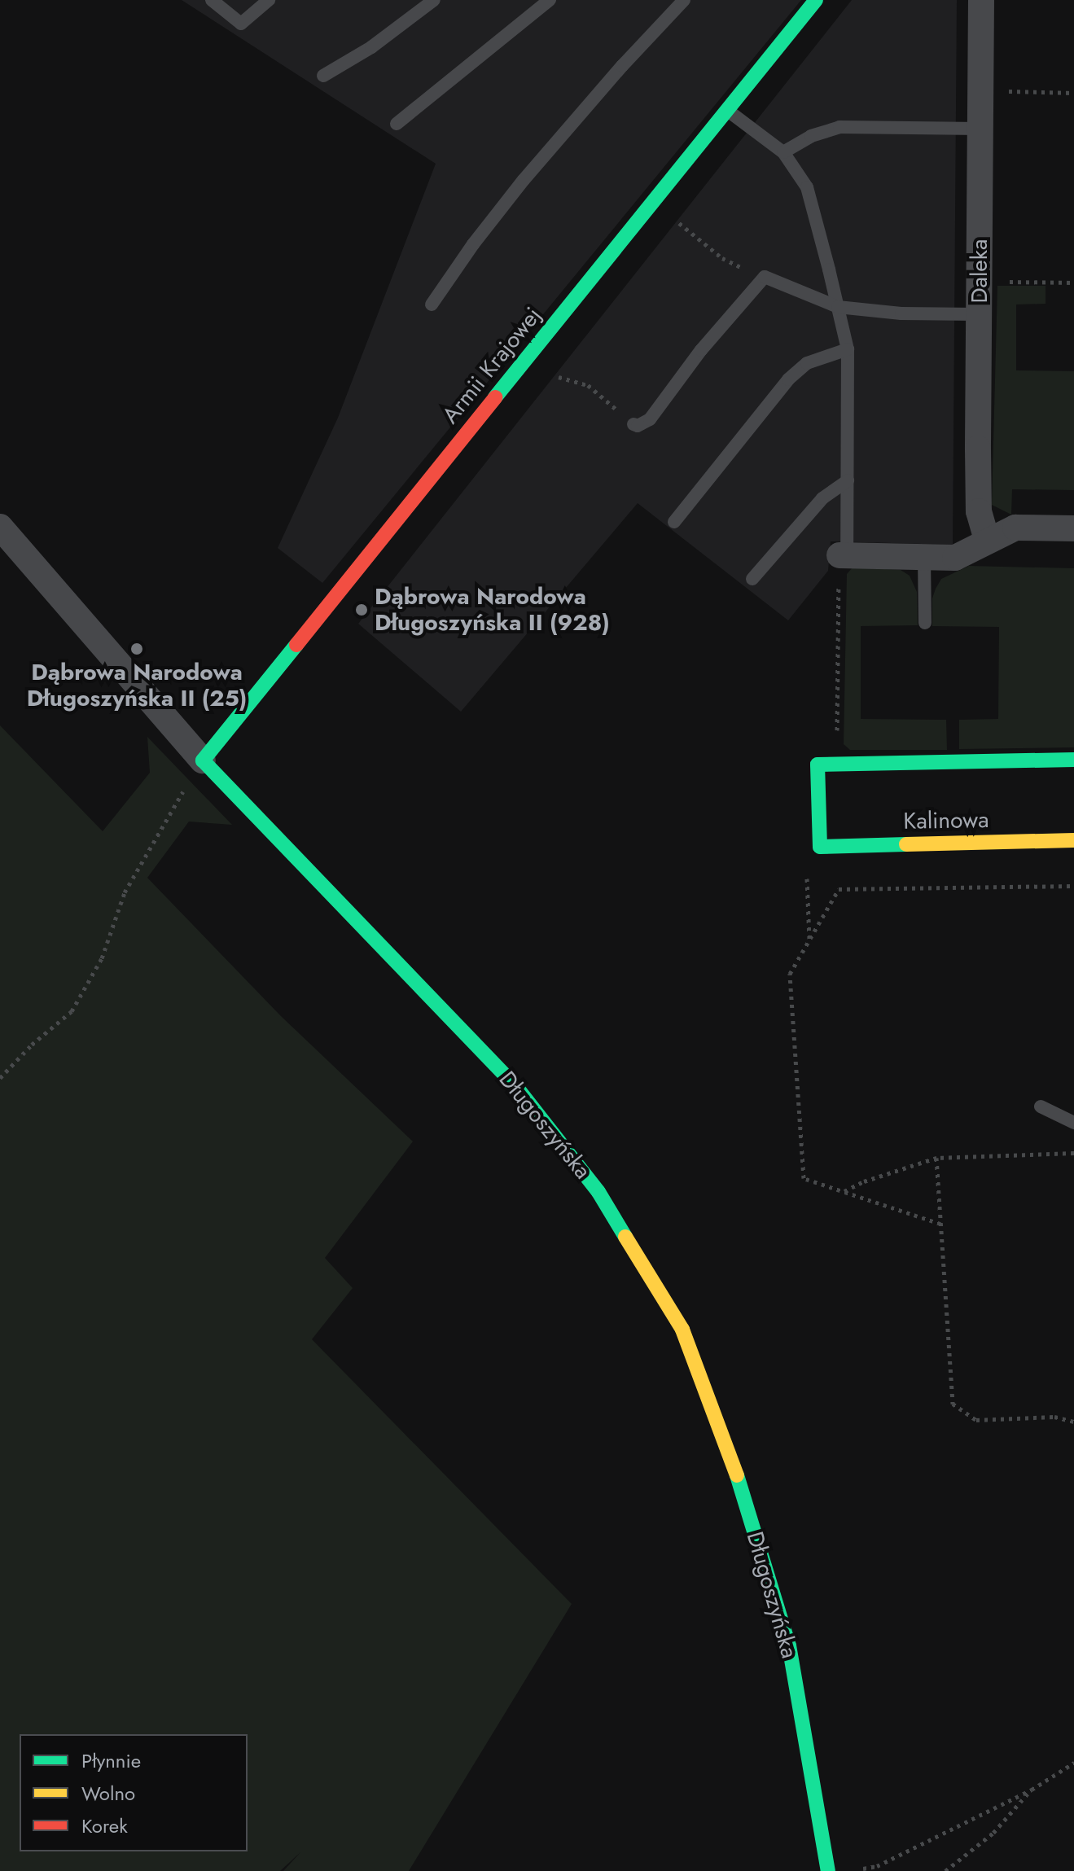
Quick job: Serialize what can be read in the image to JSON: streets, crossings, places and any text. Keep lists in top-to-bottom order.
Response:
{
  "streets": {
    "street": [
      "Daleka",
      "Armii Krajowej",
      "Kalinowa",
      "Długoszyńska"
    ]
  },
  "crossings": [
    ["Armii Krajowej", "Długoszyńska"]
  ],
  "places": ["Dąbrowa Narodowa Długoszyńska II (928)", "Dąbrowa Narodowa Długoszyńska II (25)"],
  "legend": ["Płynnie", "Wolno", "Korek"]
}
